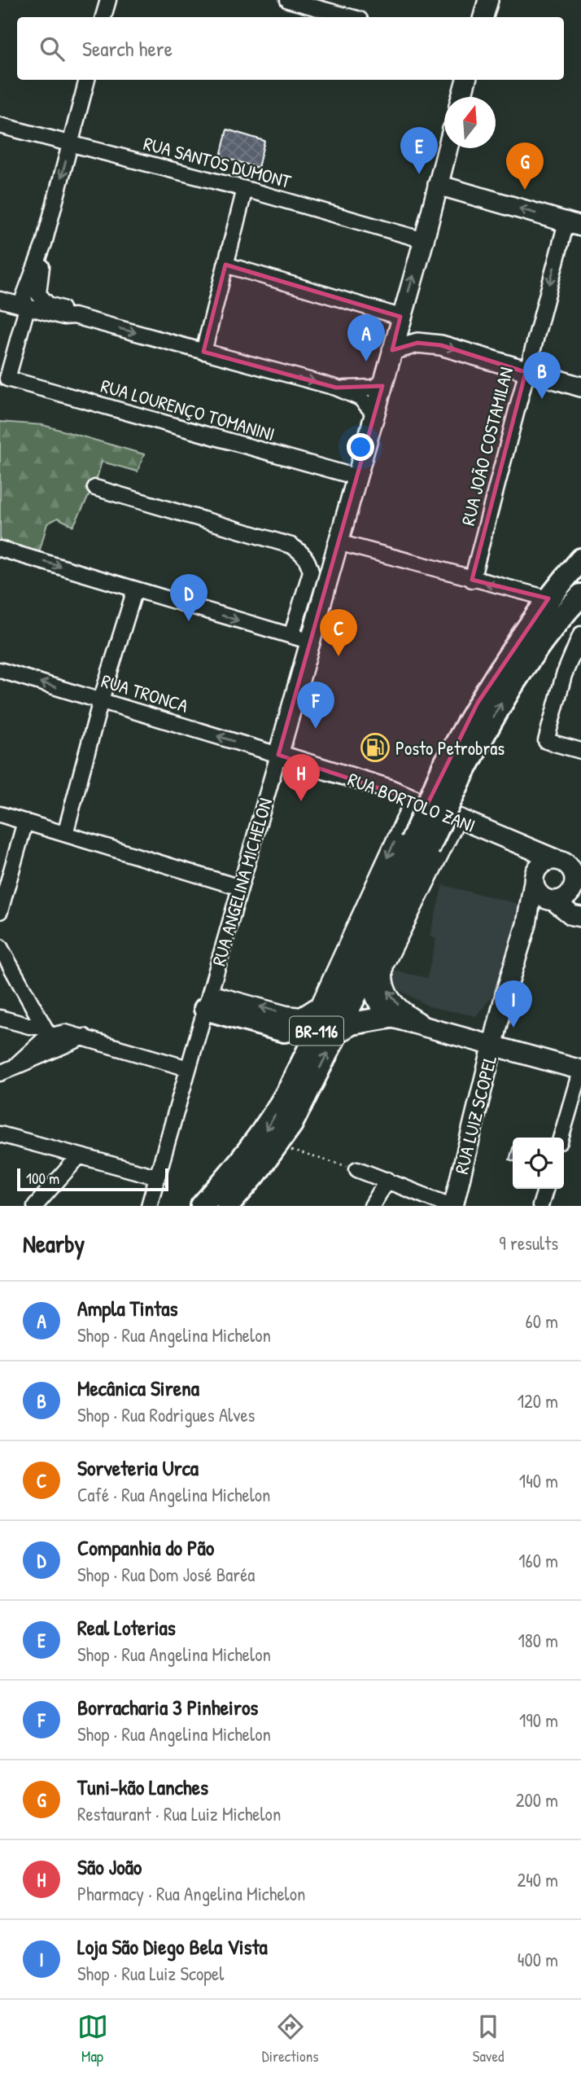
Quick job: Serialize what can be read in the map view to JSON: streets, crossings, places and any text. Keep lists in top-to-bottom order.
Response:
{
  "streets": {
    "highway": ["BR-116"],
    "main road": ["RUA BORTOLO ZANI", "RUA ANGELINA MICHELON", "RUA LUIZ SCOPEL"],
    "street": [
      "RUA SANTOS DUMONT",
      "RUA LOURENÇO TOMANINI",
      "RUA JOÃO COSTAMILAN",
      "RUA TRONCA"
    ]
  },
  "crossings": [
    ["RUA SANTOS DUMONT", "RUA ANGELINA MICHELON"],
    ["RUA LOURENÇO TOMANINI", "RUA ANGELINA MICHELON"],
    ["RUA TRONCA", "RUA BORTOLO ZANI"],
    ["RUA TRONCA", "RUA ANGELINA MICHELON"],
    ["RUA BORTOLO ZANI", "RUA ANGELINA MICHELON"],
    ["RUA BORTOLO ZANI", "RUA LUIZ SCOPEL"]
  ],
  "one_way": ["RUA JOÃO COSTAMILAN"],
  "places": {
    "fuel station": ["Posto Petrobras"]
  },
  "scale_bar": "100 m",
  "north": "top",
  "page": {
    "search": "Search here",
    "pins": [
      "E",
      "G",
      "A",
      "B",
      "D",
      "C",
      "F",
      "H",
      "I"
    ],
    "scale": "100 m",
    "heading": ["Nearby", "9 results"],
    "list": [
      {
        "mark": "A",
        "name": "Ampla Tintas",
        "note": "Shop · Rua Angelina Michelon",
        "value": "60 m"
      },
      {
        "mark": "B",
        "name": "Mecânica Sirena",
        "note": "Shop · Rua Rodrigues Alves",
        "value": "120 m"
      },
      {
        "mark": "C",
        "name": "Sorveteria Urca",
        "note": "Café · Rua Angelina Michelon",
        "value": "140 m"
      },
      {
        "mark": "D",
        "name": "Companhia do Pão",
        "note": "Shop · Rua Dom José Baréa",
        "value": "160 m"
      },
      {
        "mark": "E",
        "name": "Real Loterias",
        "note": "Shop · Rua Angelina Michelon",
        "value": "180 m"
      },
      {
        "mark": "F",
        "name": "Borracharia 3 Pinheiros",
        "note": "Shop · Rua Angelina Michelon",
        "value": "190 m"
      },
      {
        "mark": "G",
        "name": "Tuni-kão Lanches",
        "note": "Restaurant · Rua Luiz Michelon",
        "value": "200 m"
      },
      {
        "mark": "H",
        "name": "São João",
        "note": "Pharmacy · Rua Angelina Michelon",
        "value": "240 m"
      },
      {
        "mark": "I",
        "name": "Loja São Diego Bela Vista",
        "note": "Shop · Rua Luiz Scopel",
        "value": "400 m"
      }
    ],
    "nav": ["Map", "Directions", "Saved"]
  }
}
